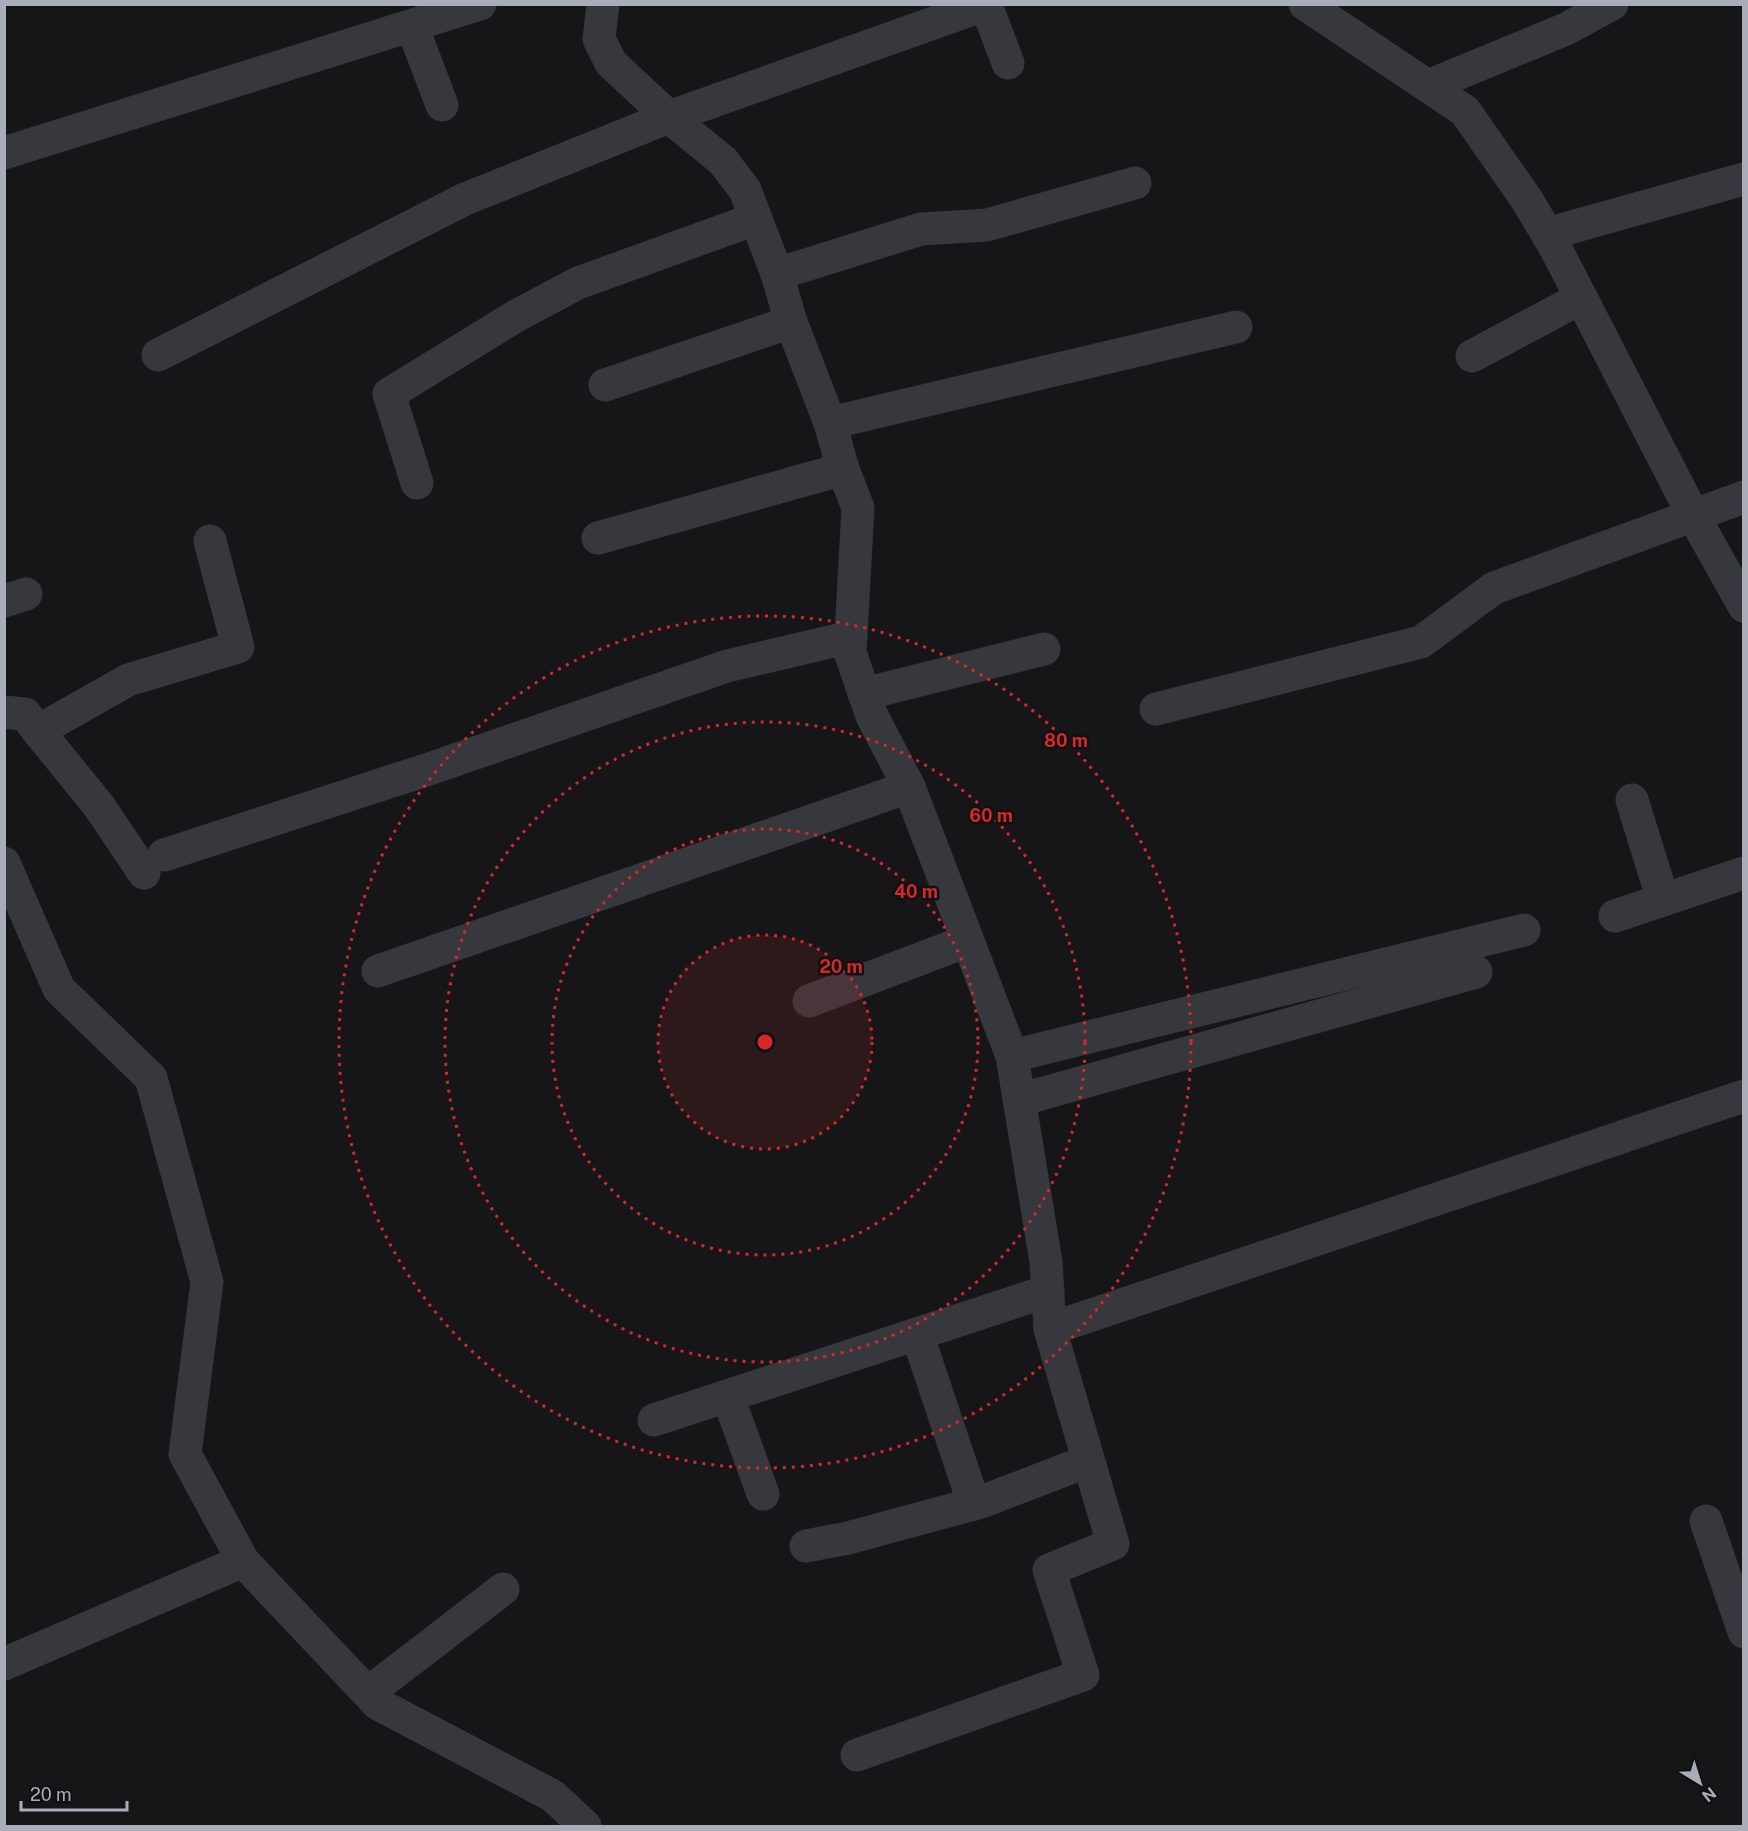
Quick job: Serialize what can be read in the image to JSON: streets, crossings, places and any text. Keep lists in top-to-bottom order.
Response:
{
  "scale_bar": "20 m",
  "north": "bottom right",
  "rings": [
    "80 m",
    "60 m",
    "40 m",
    "20 m"
  ]
}
